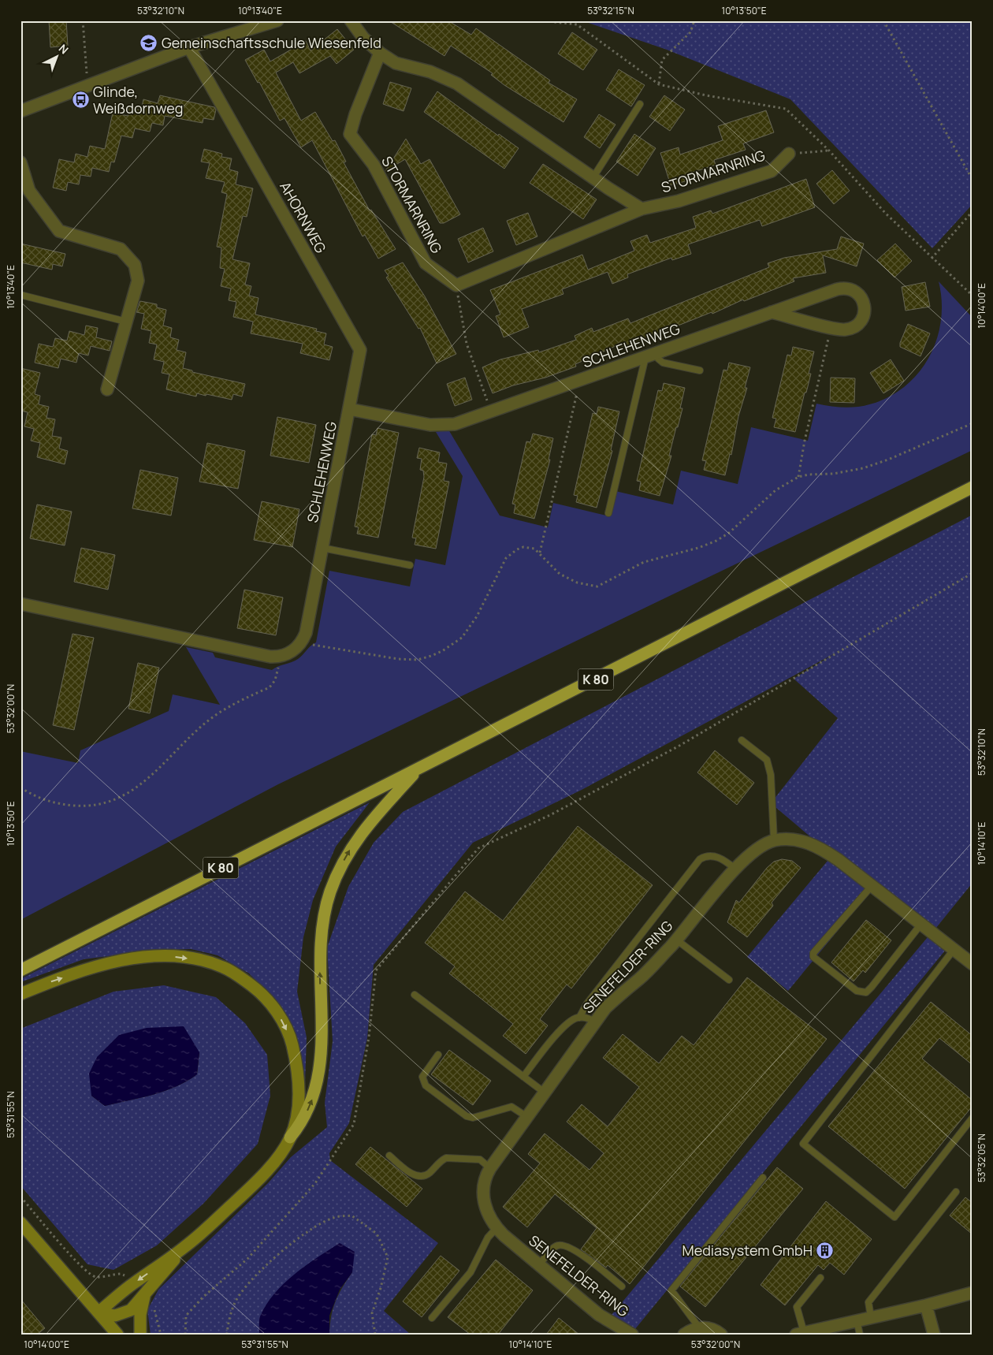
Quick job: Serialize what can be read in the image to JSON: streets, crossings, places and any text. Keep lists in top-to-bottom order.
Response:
{
  "streets": {
    "highway": ["K 80"],
    "street": [
      "STORMARNRING",
      "AHORNWEG",
      "SCHLEHENWEG",
      "SENEFELDER-RING"
    ]
  },
  "crossings": [
    ["AHORNWEG", "SCHLEHENWEG"]
  ],
  "places": {
    "school or university": ["Gemeinschaftsschule Wiesenfeld"],
    "bus stop": ["Glinde, Weißdornweg"],
    "building": ["Mediasystem GmbH"]
  },
  "north": "top right",
  "coordinates": [
    "53°32'10\"N",
    "10°13'40\"E",
    "53°32'15\"N",
    "10°13'50\"E",
    "10°14'00\"E",
    "53°32'00\"N",
    "10°14'10\"E",
    "53°31'55\"N",
    "53°32'05\"N"
  ]
}
